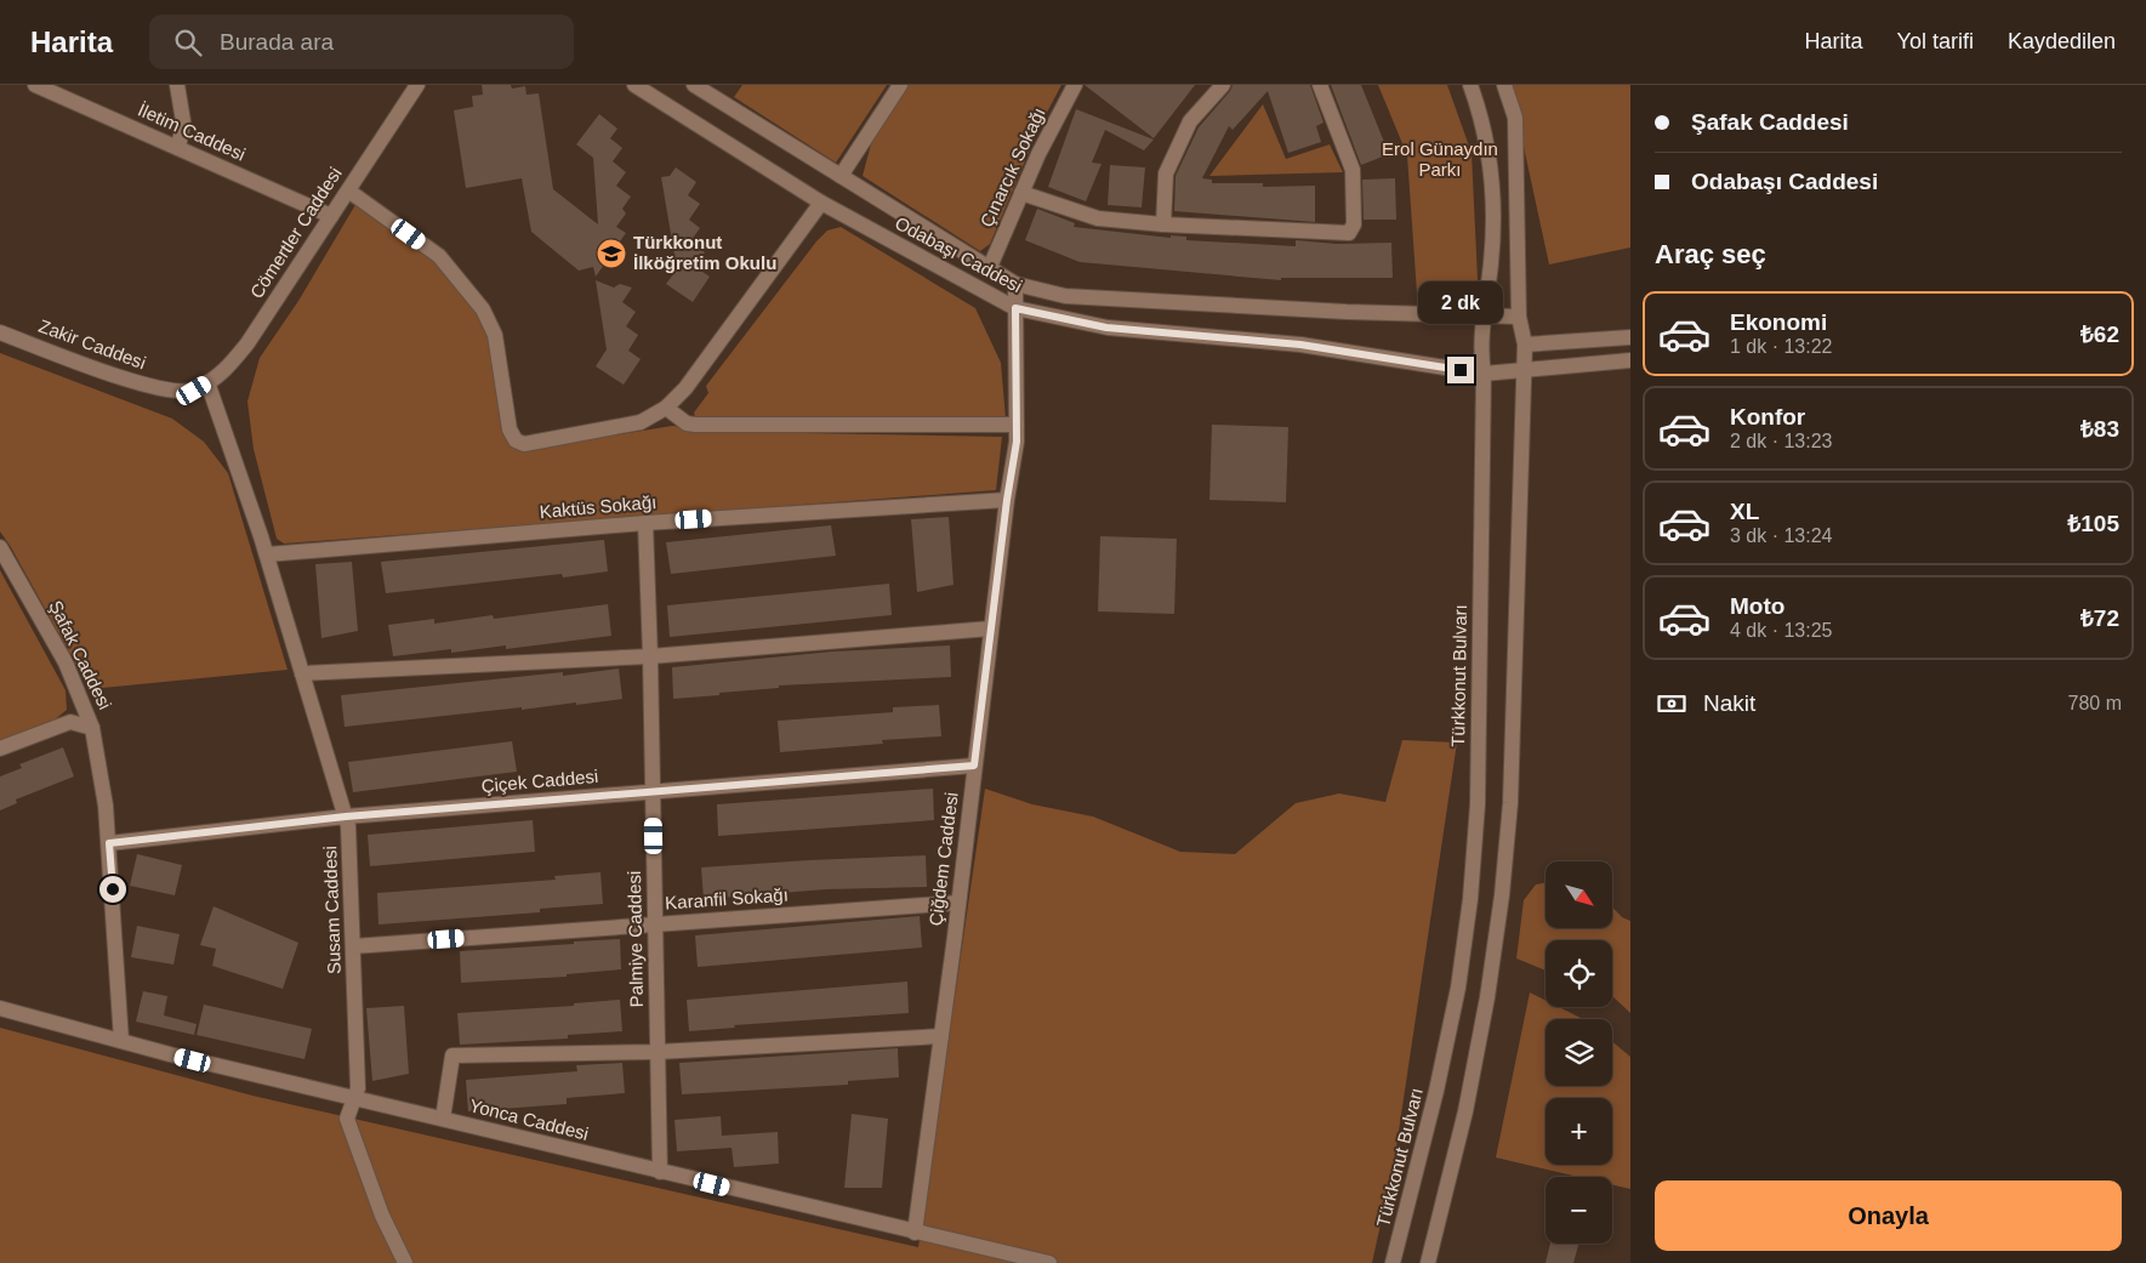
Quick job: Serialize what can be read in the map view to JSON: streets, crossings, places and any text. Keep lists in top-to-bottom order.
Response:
{
  "streets": {
    "street": [
      "İletim Caddesi",
      "Çınarcık Sokağı",
      "Cömertler Caddesi",
      "Odabaşı Caddesi",
      "Zakir Caddesi",
      "Kaktüs Sokağı",
      "Şafak Caddesi",
      "Türkkonut Bulvarı",
      "Çiçek Caddesi",
      "Çiğdem Caddesi",
      "Karanfil Sokağı",
      "Susam Caddesi",
      "Palmiye Caddesi",
      "Yonca Caddesi"
    ]
  },
  "crossings": [
    ["İletim Caddesi", "Cömertler Caddesi"],
    ["Çınarcık Sokağı", "Odabaşı Caddesi"],
    ["Cömertler Caddesi", "Zakir Caddesi"],
    ["Cömertler Caddesi", "Susam Caddesi"],
    ["Odabaşı Caddesi", "Türkkonut Bulvarı"],
    ["Odabaşı Caddesi", "Çiğdem Caddesi"],
    ["Zakir Caddesi", "Susam Caddesi"],
    ["Kaktüs Sokağı", "Çiğdem Caddesi"],
    ["Kaktüs Sokağı", "Susam Caddesi"],
    ["Kaktüs Sokağı", "Palmiye Caddesi"],
    ["Şafak Caddesi", "Çiçek Caddesi"],
    ["Şafak Caddesi", "Yonca Caddesi"],
    ["Çiçek Caddesi", "Çiğdem Caddesi"],
    ["Çiçek Caddesi", "Susam Caddesi"],
    ["Çiçek Caddesi", "Palmiye Caddesi"],
    ["Çiğdem Caddesi", "Karanfil Sokağı"],
    ["Çiğdem Caddesi", "Yonca Caddesi"],
    ["Karanfil Sokağı", "Susam Caddesi"],
    ["Karanfil Sokağı", "Palmiye Caddesi"],
    ["Susam Caddesi", "Yonca Caddesi"],
    ["Palmiye Caddesi", "Yonca Caddesi"]
  ],
  "parks": ["Erol Günaydın Parkı"],
  "places": {
    "school or university": ["Türkkonut İlköğretim Okulu"]
  },
  "north": "bottom right",
  "page": {
    "header": "Harita",
    "search": "Burada ara",
    "nav": ["Harita", "Yol tarifi", "Kaydedilen"],
    "banner": ["Şafak Caddesi", "Odabaşı Caddesi"],
    "heading": "Araç seç",
    "bubble": "2 dk",
    "list": [
      {
        "name": "Ekonomi",
        "note": "1 dk · 13:22",
        "value": "₺62"
      },
      {
        "name": "Konfor",
        "note": "2 dk · 13:23",
        "value": "₺83"
      },
      {
        "name": "XL",
        "note": "3 dk · 13:24",
        "value": "₺105"
      },
      {
        "name": "Moto",
        "note": "4 dk · 13:25",
        "value": "₺72"
      }
    ],
    "pay": ["Nakit", "780 m"],
    "map_buttons": ["+", "−"],
    "buttons": "Onayla"
  }
}
